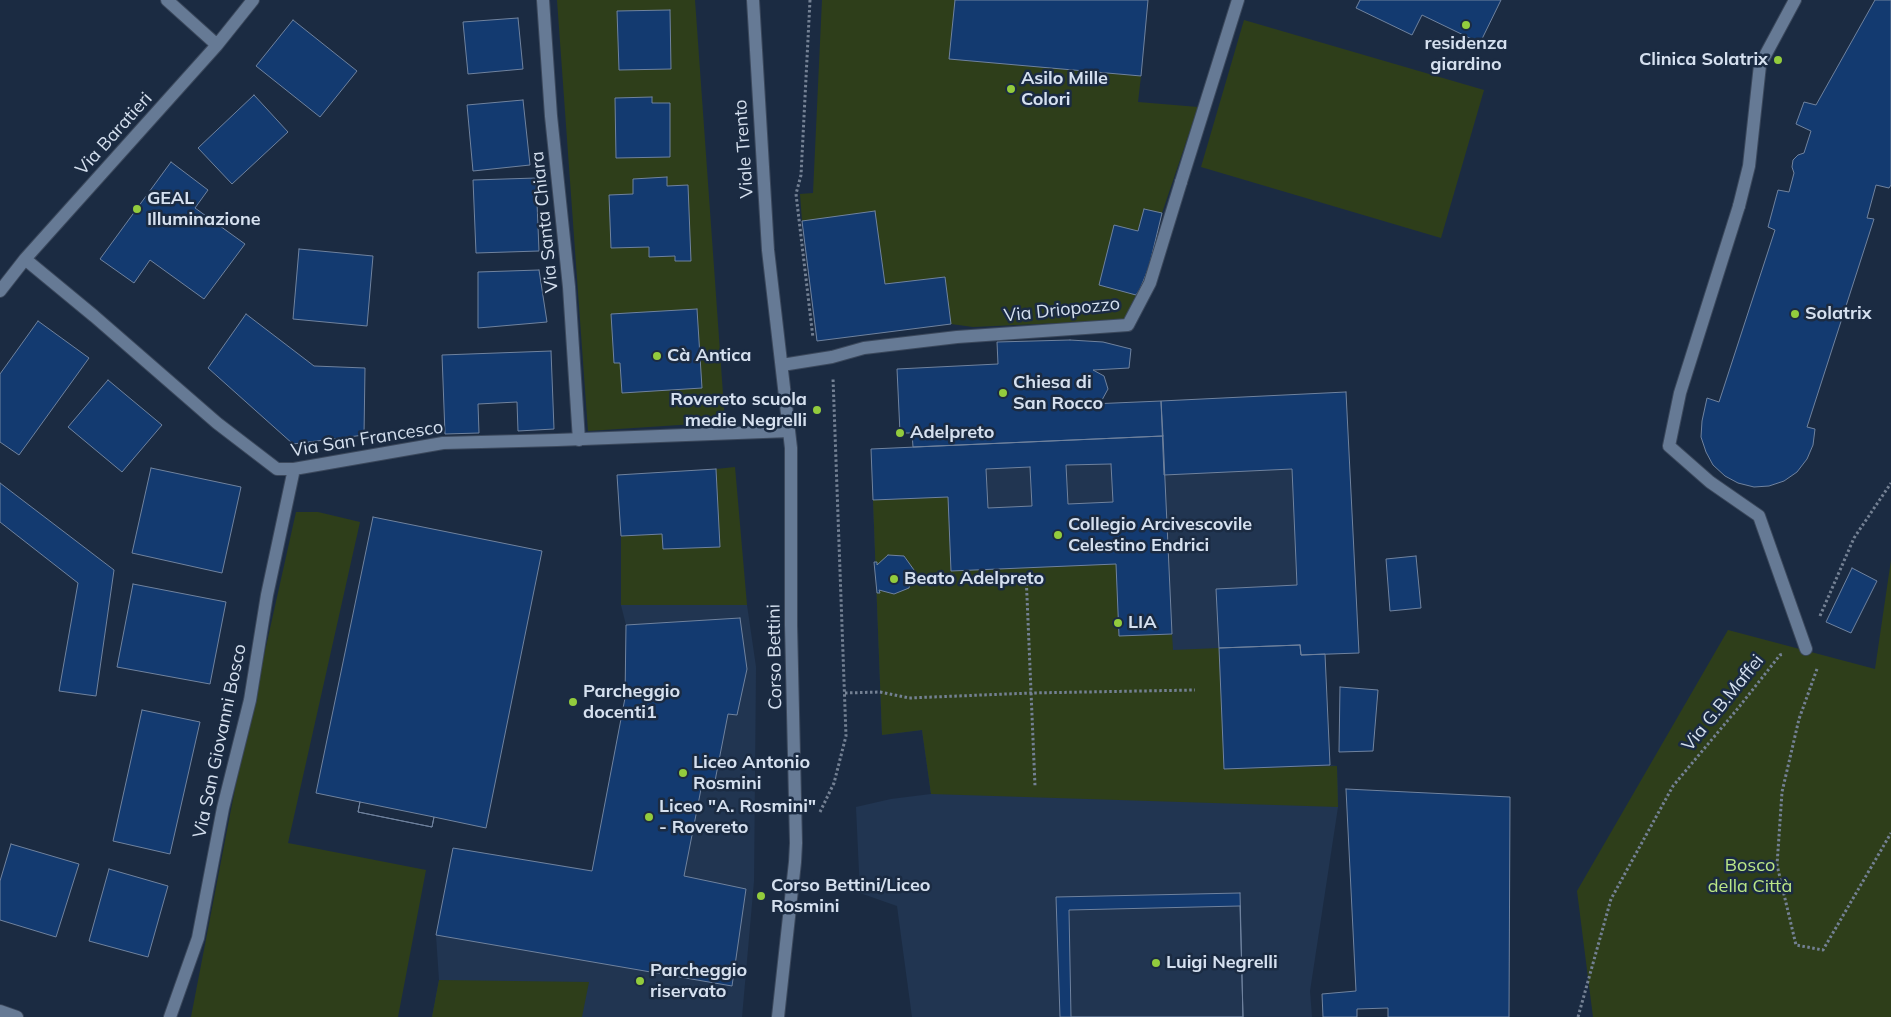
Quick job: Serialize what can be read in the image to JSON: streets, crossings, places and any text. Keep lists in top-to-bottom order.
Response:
{
  "streets": {
    "street": [
      "Via Baratieri",
      "Viale Trento",
      "Via Santa Chiara",
      "Via Driopozzo",
      "Via San Francesco",
      "Corso Bettini",
      "Via San Giovanni Bosco"
    ],
    "path": ["Via G.B.Maffei"]
  },
  "crossings": [
    ["Via Baratieri", "Via San Francesco"],
    ["Viale Trento", "Corso Bettini"],
    ["Via Santa Chiara", "Via San Francesco"],
    ["Via Driopozzo", "Corso Bettini"],
    ["Via San Francesco", "Corso Bettini"],
    ["Via San Francesco", "Via San Giovanni Bosco"]
  ],
  "parks": ["Bosco della Città"],
  "places": [
    "residenza giardino",
    "Clinica Solatrix",
    "Asilo Mille Colori",
    "GEAL Illuminazione",
    "Solatrix",
    "Cà Antica",
    "Chiesa di San Rocco",
    "Rovereto scuola medie Negrelli",
    "Adelpreto",
    "Collegio Arcivescovile Celestino Endrici",
    "Beato Adelpreto",
    "LIA",
    "Parcheggio docenti1",
    "Liceo Antonio Rosmini",
    "Liceo \"A. Rosmini\" - Rovereto",
    "Corso Bettini/Liceo Rosmini",
    "Luigi Negrelli",
    "Parcheggio riservato"
  ]
}
